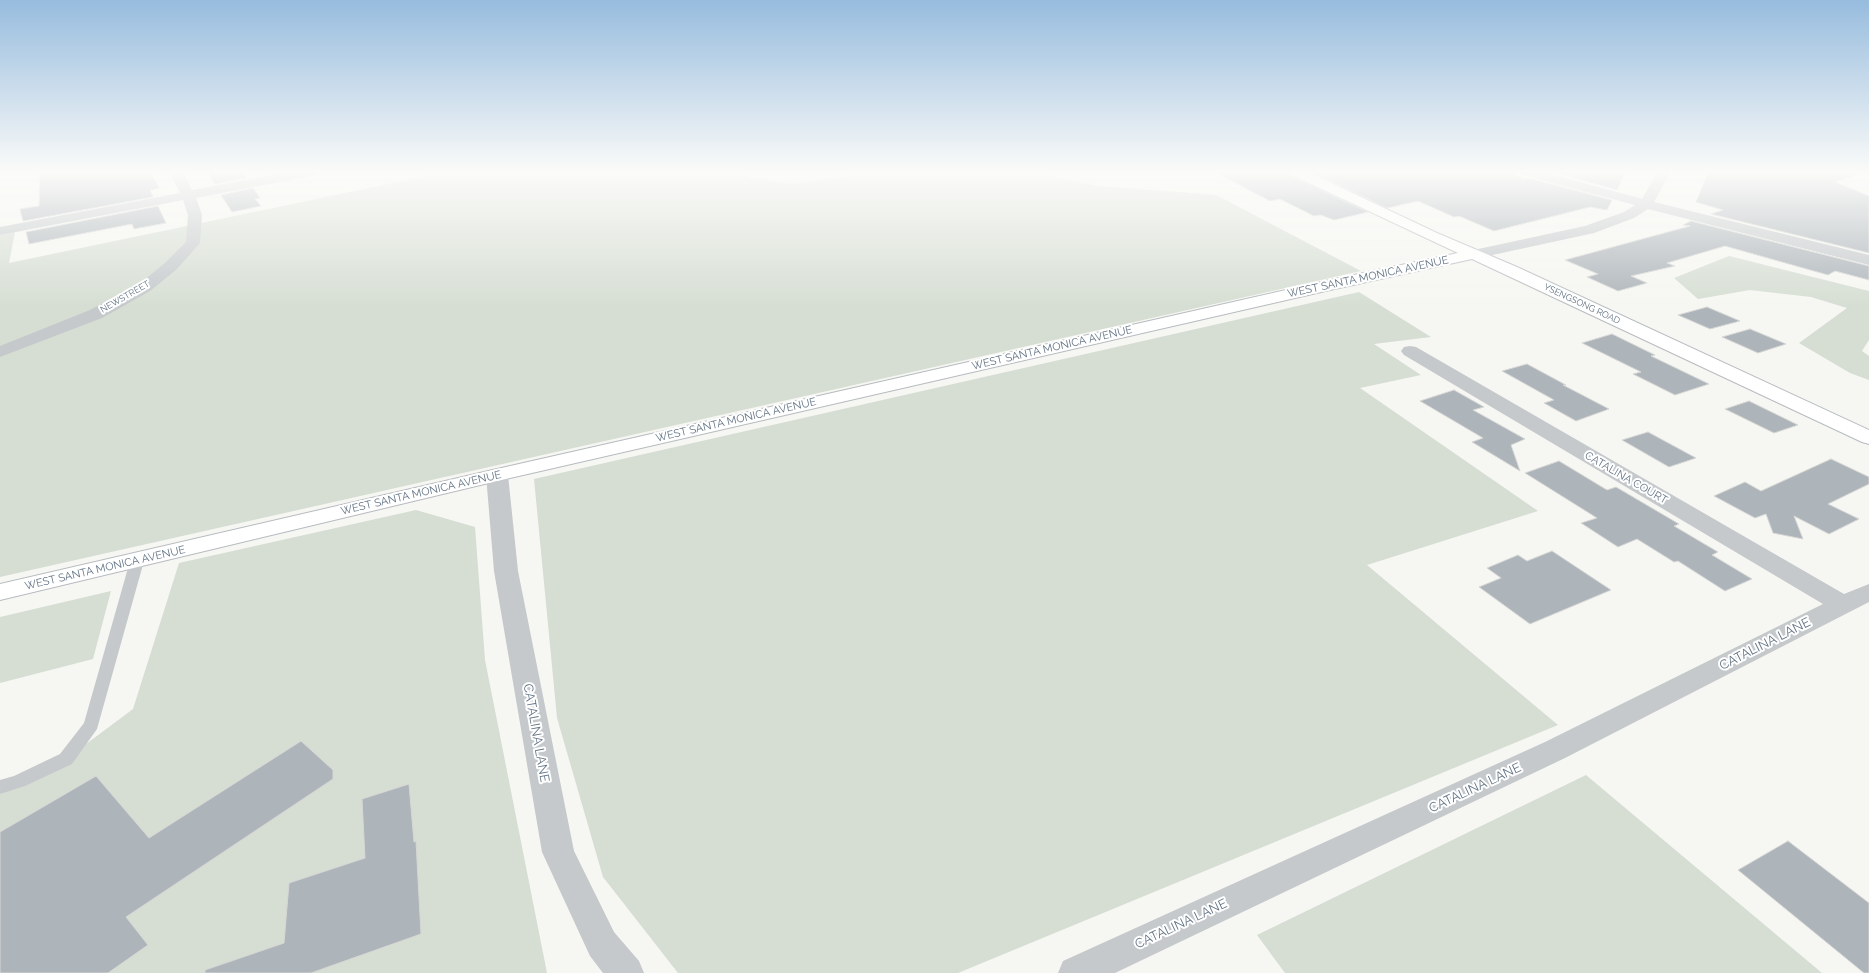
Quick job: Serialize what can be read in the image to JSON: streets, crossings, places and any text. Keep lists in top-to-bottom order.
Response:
{
  "streets": {
    "main road": ["WEST SANTA MONICA AVENUE", "YSENGSONG ROAD"],
    "street": ["NEWSTREET", "CATALINA COURT", "CATALINA LANE"]
  },
  "crossings": [
    ["WEST SANTA MONICA AVENUE", "YSENGSONG ROAD"],
    ["WEST SANTA MONICA AVENUE", "CATALINA LANE"],
    ["CATALINA COURT", "CATALINA LANE"]
  ]
}
